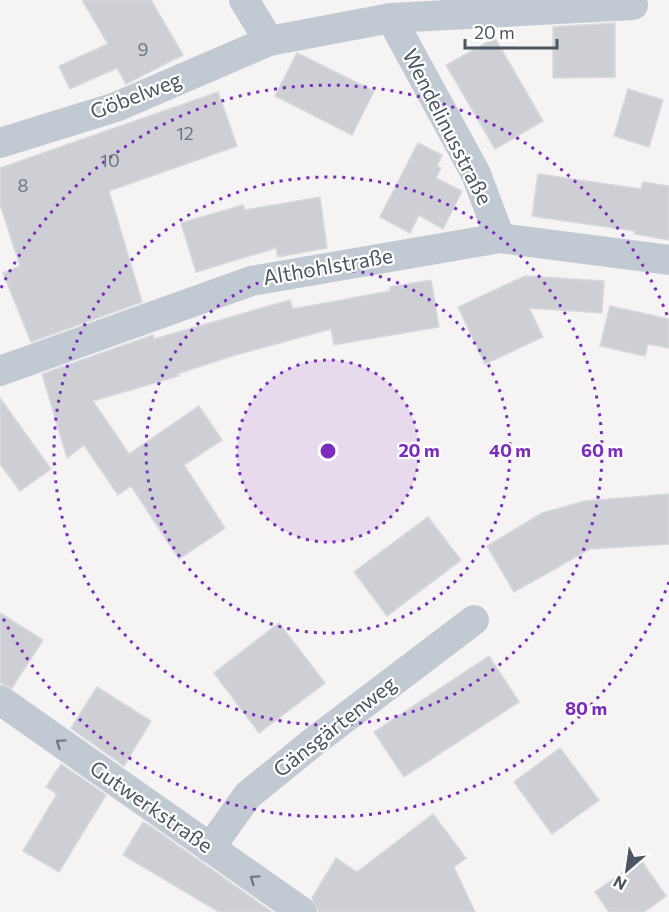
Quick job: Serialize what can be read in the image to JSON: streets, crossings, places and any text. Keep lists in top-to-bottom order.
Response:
{
  "streets": {
    "street": [
      "Göbelweg",
      "Wendelinusstraße",
      "Althohlstraße",
      "Gänsgärtenweg",
      "Gutwerkstraße"
    ]
  },
  "crossings": [
    ["Göbelweg", "Wendelinusstraße"],
    ["Wendelinusstraße", "Althohlstraße"],
    ["Gänsgärtenweg", "Gutwerkstraße"]
  ],
  "one_way": ["Gutwerkstraße"],
  "house_numbers": [
    "9",
    "12",
    "10",
    "8"
  ],
  "scale_bar": "20 m",
  "north": "bottom left",
  "rings": [
    "20 m",
    "40 m",
    "60 m",
    "80 m"
  ]
}
